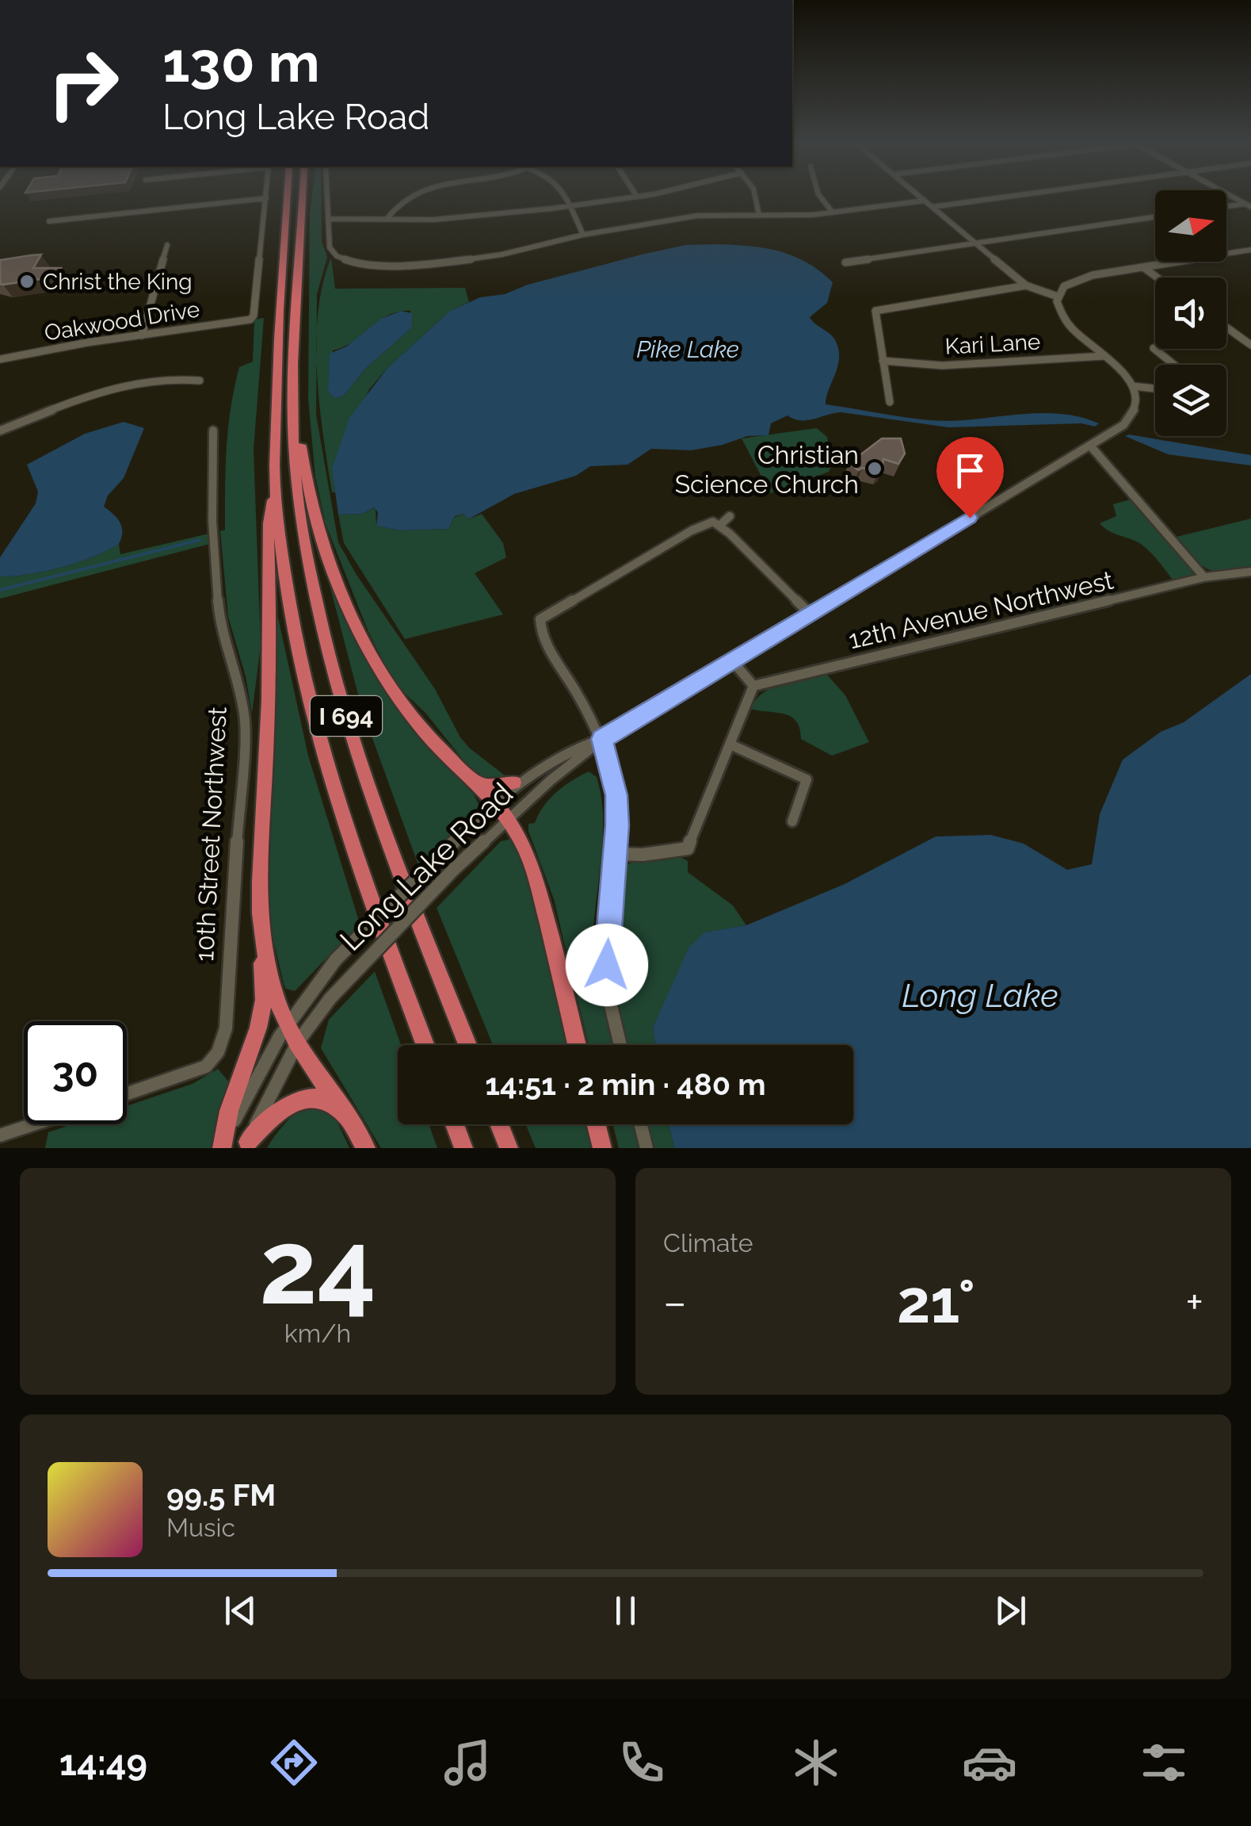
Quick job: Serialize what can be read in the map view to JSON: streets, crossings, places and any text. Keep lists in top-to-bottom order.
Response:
{
  "streets": {
    "highway": ["I 694"],
    "street": [
      "Oakwood Drive",
      "Kari Lane",
      "12th Avenue Northwest",
      "10th Street Northwest",
      "Long Lake Road"
    ]
  },
  "water": ["Pike Lake", "Long Lake"],
  "places": ["Christ the King", "Christian Science Church"],
  "north": "right",
  "page": {
    "turn": ["130 m", "Long Lake Road"],
    "limit": "30",
    "trip": "14:51 · 2 min · 480 m",
    "tile": [
      ["24", "km/h"],
      "Climate"
    ],
    "heat": ["−", "21°", "+"],
    "song": ["99.5 FM", "Music"],
    "tabs": "14:49"
  }
}
